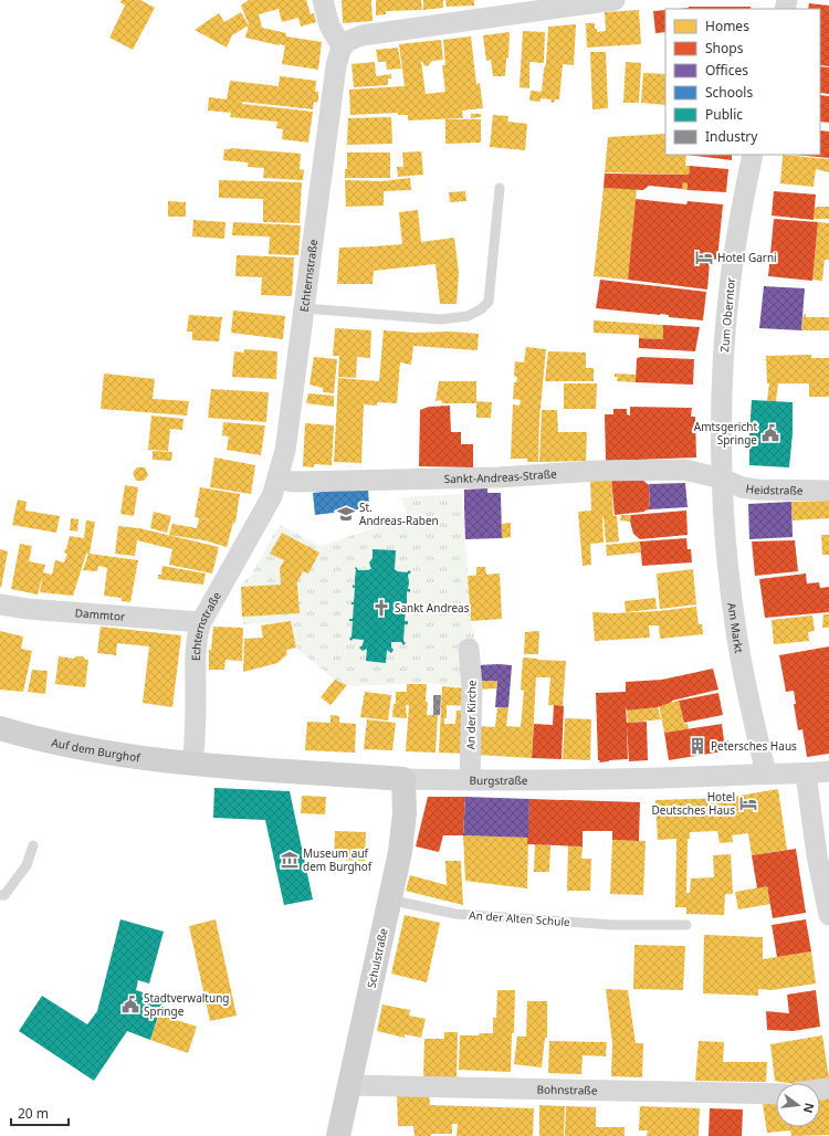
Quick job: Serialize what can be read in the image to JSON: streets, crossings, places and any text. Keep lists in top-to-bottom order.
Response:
{
  "streets": {
    "street": [
      "Echternstraße",
      "Zum Oberntor",
      "Sankt-Andreas-Straße",
      "Heidstraße",
      "Dammtor",
      "Am Markt",
      "An der Kirche",
      "Auf dem Burghof",
      "Burgstraße",
      "Schulstraße",
      "Bohnstraße"
    ],
    "lane": ["An der Alten Schule"]
  },
  "crossings": [
    ["Echternstraße", "Sankt-Andreas-Straße"],
    ["Echternstraße", "Dammtor"],
    ["Echternstraße", "Auf dem Burghof"],
    ["Echternstraße", "Burgstraße"],
    ["Zum Oberntor", "Sankt-Andreas-Straße"],
    ["Zum Oberntor", "Heidstraße"],
    ["Zum Oberntor", "Am Markt"],
    ["Sankt-Andreas-Straße", "Heidstraße"],
    ["Sankt-Andreas-Straße", "Am Markt"],
    ["Heidstraße", "Am Markt"],
    ["Am Markt", "Burgstraße"],
    ["An der Kirche", "Burgstraße"],
    ["Auf dem Burghof", "Burgstraße"],
    ["Burgstraße", "Schulstraße"],
    ["An der Alten Schule", "Schulstraße"],
    ["Schulstraße", "Bohnstraße"]
  ],
  "places": {
    "hotel": ["Hotel Garni", "Hotel Deutsches Haus"],
    "public building": ["Amtsgericht Springe", "Stadtverwaltung Springe"],
    "school or university": ["St. Andreas-Raben"],
    "church": ["Sankt Andreas"],
    "building": ["Petersches Haus"],
    "museum": ["Museum auf dem Burghof"]
  },
  "legend": [
    "Homes",
    "Shops",
    "Offices",
    "Schools",
    "Public",
    "Industry"
  ],
  "scale_bar": "20 m",
  "north": "right"
}
